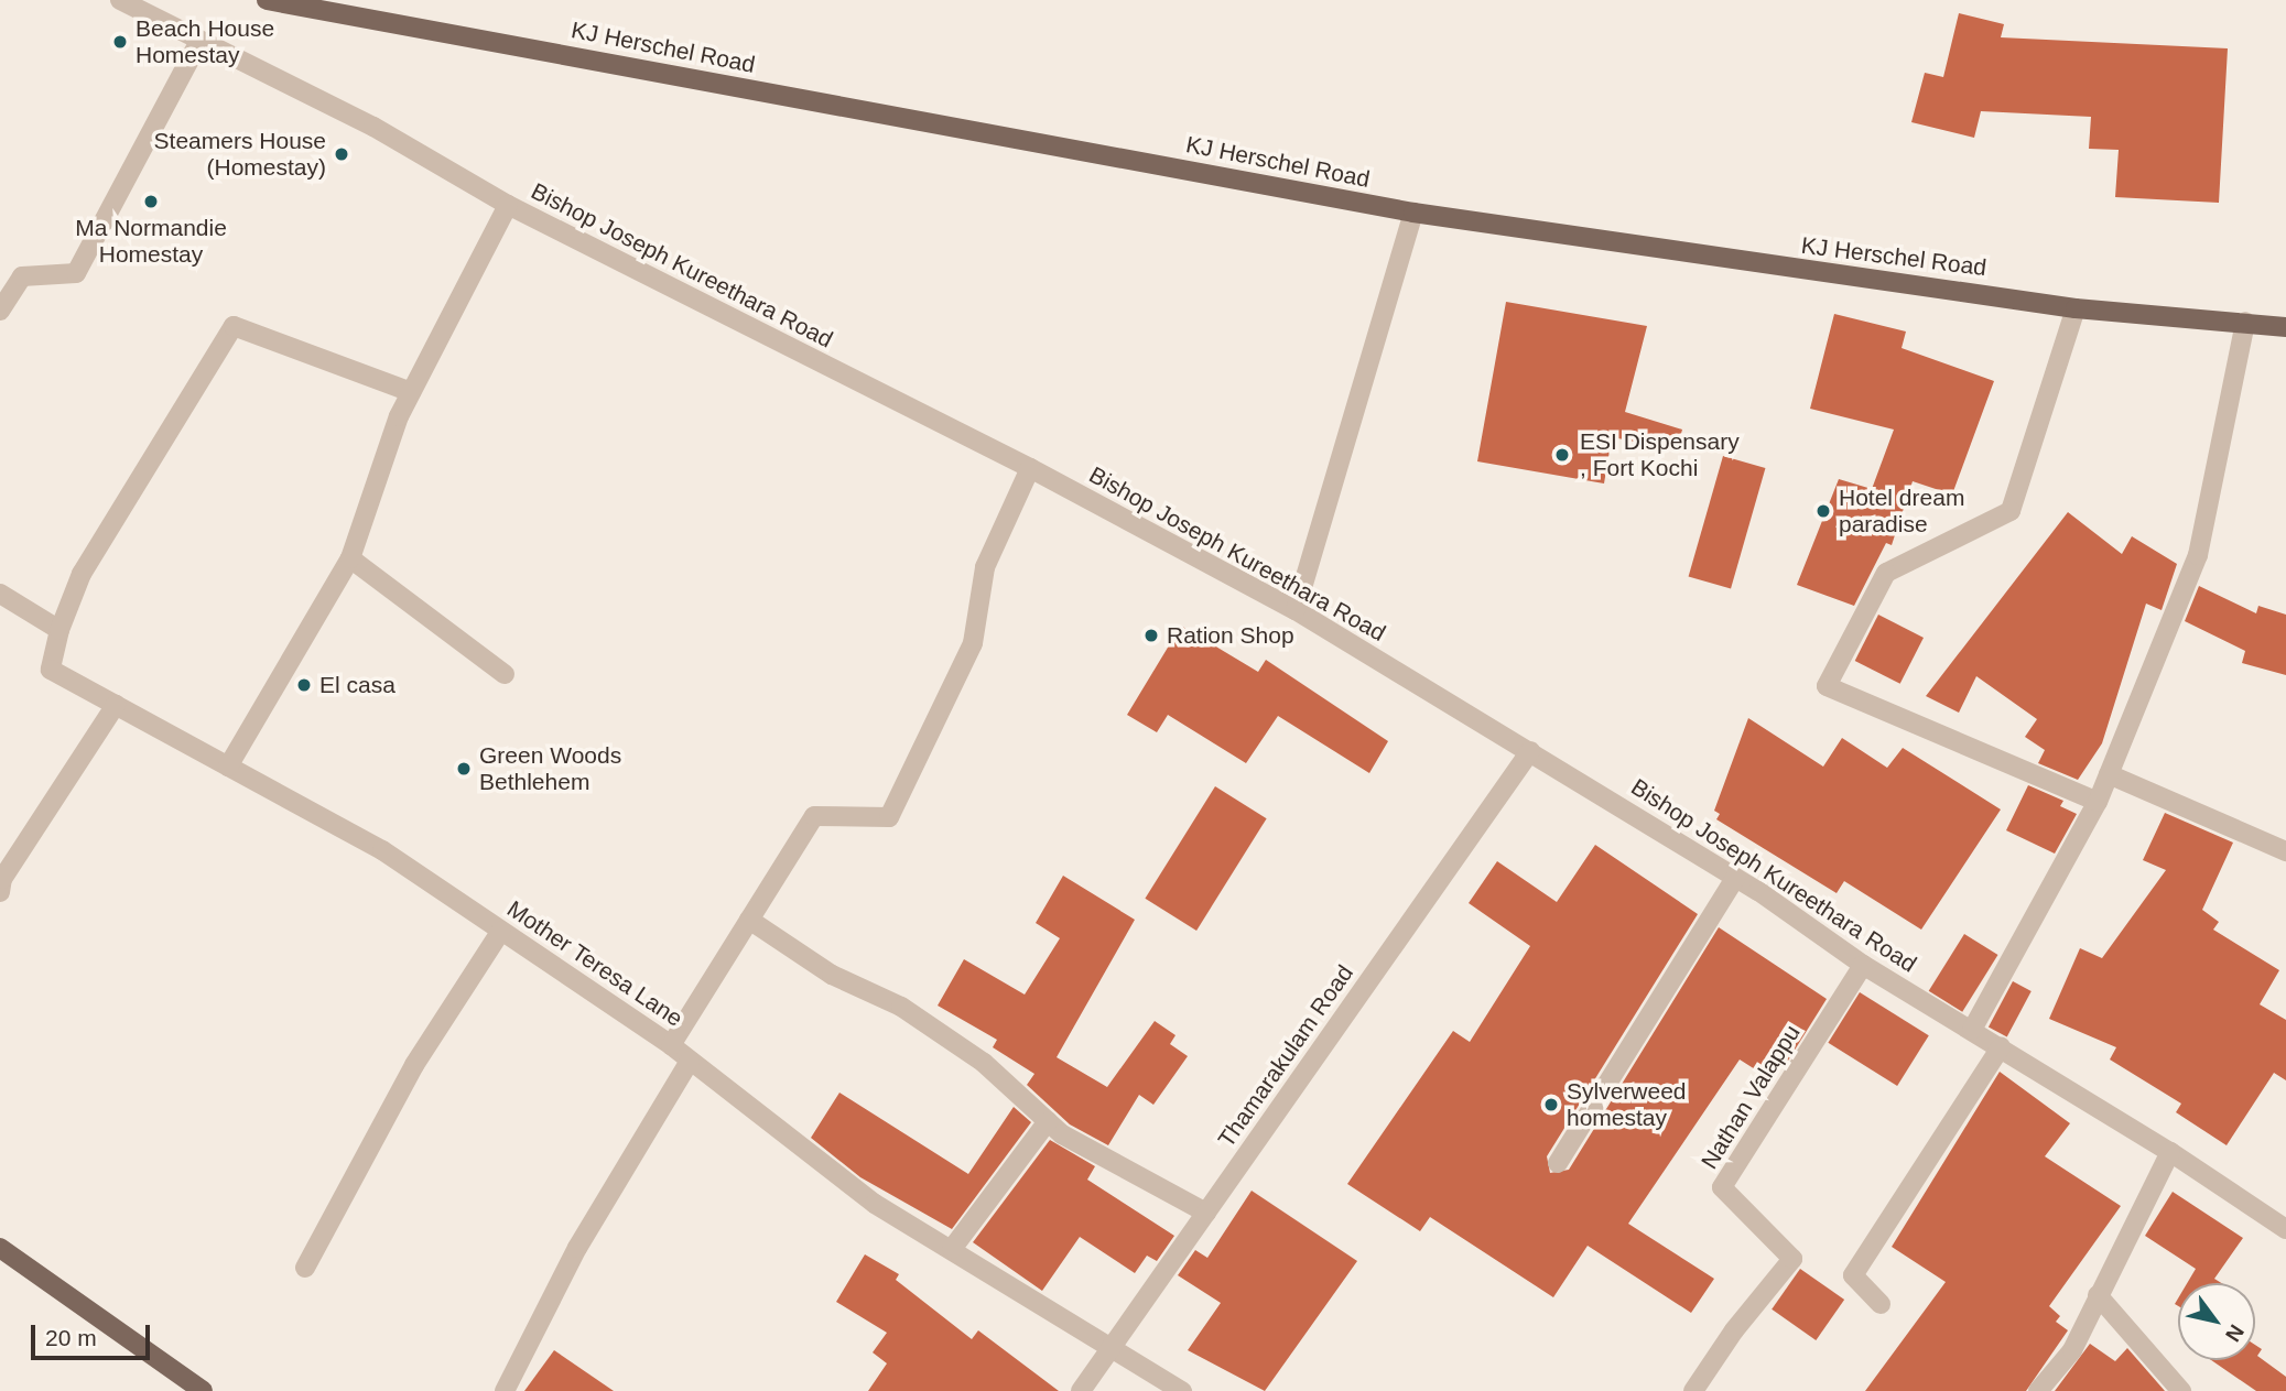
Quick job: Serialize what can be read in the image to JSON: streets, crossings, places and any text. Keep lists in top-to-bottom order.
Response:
{
  "streets": {
    "main road": ["KJ Herschel Road"],
    "street": [
      "Bishop Joseph Kureethara Road",
      "Mother Teresa Lane",
      "Thamarakulam Road",
      "Nathan Valappu"
    ]
  },
  "crossings": [
    ["Bishop Joseph Kureethara Road", "Thamarakulam Road"],
    ["Bishop Joseph Kureethara Road", "Nathan Valappu"],
    ["Mother Teresa Lane", "Thamarakulam Road"]
  ],
  "places": [
    "Beach House Homestay",
    "Steamers House (Homestay)",
    "Ma Normandie Homestay",
    "ESI Dispensary , Fort Kochi",
    "Hotel dream paradise",
    "Ration Shop",
    "El casa",
    "Green Woods Bethlehem",
    "Sylverweed homestay"
  ],
  "scale_bar": "20 m",
  "north": "bottom right"
}
